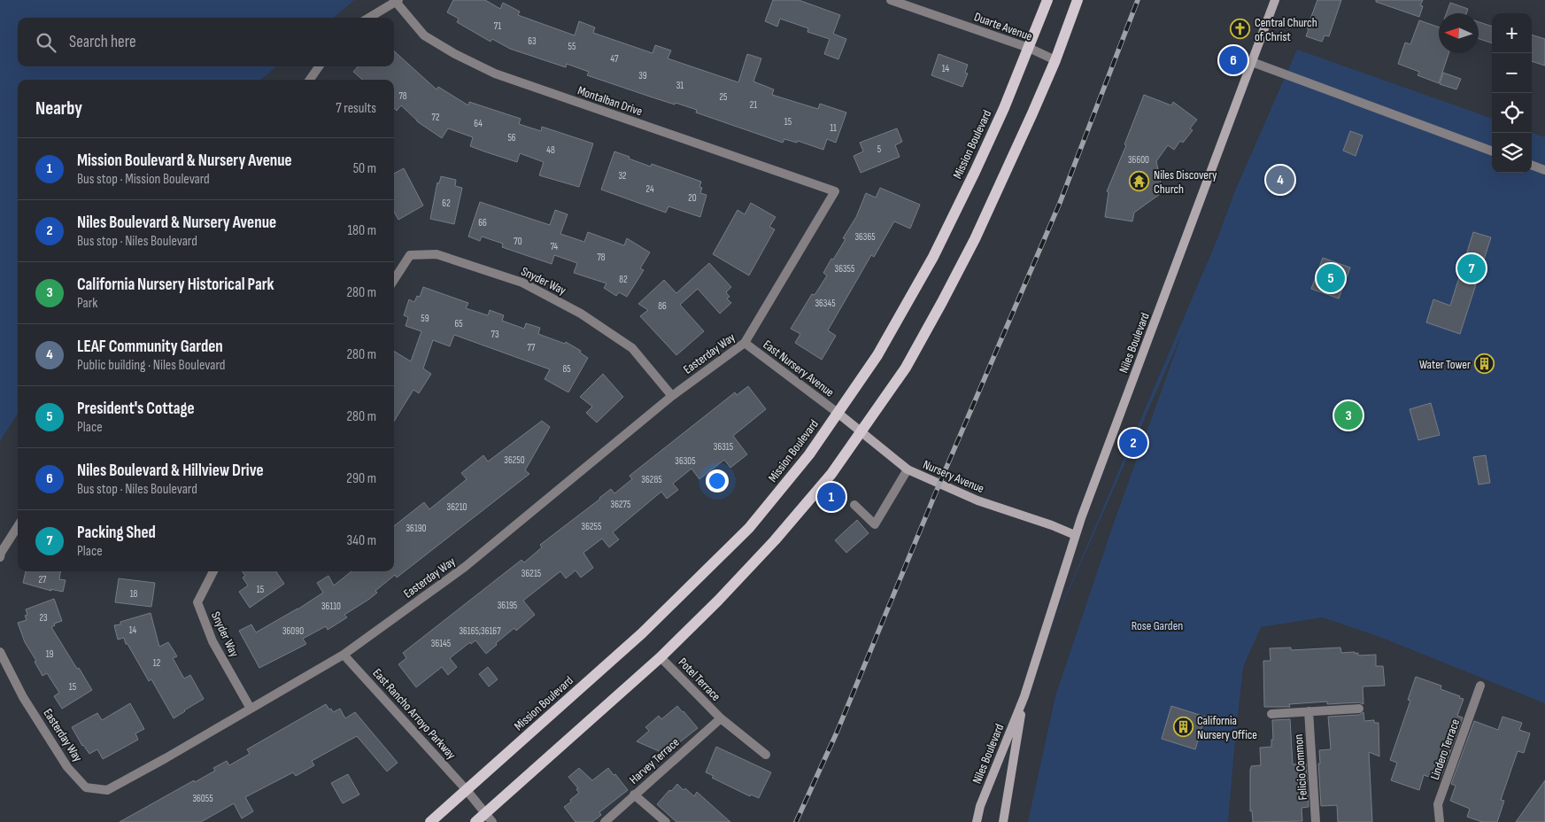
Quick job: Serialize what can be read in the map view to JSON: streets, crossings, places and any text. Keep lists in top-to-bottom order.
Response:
{
  "streets": {
    "main road": ["Mission Boulevard", "Niles Boulevard", "Nursery Avenue"],
    "street": [
      "Duarte Avenue",
      "Montalban Drive",
      "Snyder Way",
      "Easterday Way",
      "East Nursery Avenue",
      "Potel Terrace",
      "East Rancho Arroyo Parkway",
      "Lindero Terrace",
      "Harvey Terrace",
      "Felicio Common"
    ]
  },
  "crossings": [
    ["Duarte Avenue", "Mission Boulevard"],
    ["Montalban Drive", "Easterday Way"],
    ["Mission Boulevard", "East Nursery Avenue"],
    ["Mission Boulevard", "Nursery Avenue"],
    ["Mission Boulevard", "East Rancho Arroyo Parkway"],
    ["Snyder Way", "Easterday Way"],
    ["Niles Boulevard", "Nursery Avenue"],
    ["Easterday Way", "East Nursery Avenue"],
    ["Easterday Way", "East Rancho Arroyo Parkway"],
    ["East Nursery Avenue", "Nursery Avenue"],
    ["Potel Terrace", "Harvey Terrace"]
  ],
  "parks": ["Rose Garden"],
  "places": {
    "church": ["Central Church of Christ"],
    "temple": ["Niles Discovery Church"],
    "building": ["Water Tower", "California Nursery Office"]
  },
  "house_numbers": [
    "71",
    "63",
    "55",
    "47",
    "14",
    "39",
    "31",
    "78",
    "25",
    "21",
    "72",
    "15",
    "64",
    "11",
    "56",
    "5",
    "48",
    "36600",
    "32",
    "24",
    "20",
    "62",
    "66",
    "36365",
    "70",
    "74",
    "78",
    "36355",
    "82",
    "36345",
    "86",
    "59",
    "65",
    "73",
    "77",
    "85",
    "36315",
    "36250",
    "36305",
    "36285",
    "36275",
    "36210",
    "36255",
    "36190",
    "36215",
    "27",
    "15",
    "18",
    "36195",
    "36110",
    "23",
    "14",
    "36090",
    "36165;36167",
    "36145",
    "19",
    "12",
    "15",
    "36055"
  ],
  "north": "left",
  "page": {
    "map_buttons": ["+", "−"],
    "search": "Search here",
    "pins": [
      "6",
      "4",
      "7",
      "5",
      "3",
      "2",
      "1"
    ],
    "heading": ["Nearby", "7 results"],
    "list": [
      {
        "mark": "1",
        "name": "Mission Boulevard & Nursery Avenue",
        "note": "Bus stop · Mission Boulevard",
        "value": "50 m"
      },
      {
        "mark": "2",
        "name": "Niles Boulevard & Nursery Avenue",
        "note": "Bus stop · Niles Boulevard",
        "value": "180 m"
      },
      {
        "mark": "3",
        "name": "California Nursery Historical Park",
        "note": "Park",
        "value": "280 m"
      },
      {
        "mark": "4",
        "name": "LEAF Community Garden",
        "note": "Public building · Niles Boulevard",
        "value": "280 m"
      },
      {
        "mark": "5",
        "name": "President's Cottage",
        "note": "Place",
        "value": "280 m"
      },
      {
        "mark": "6",
        "name": "Niles Boulevard & Hillview Drive",
        "note": "Bus stop · Niles Boulevard",
        "value": "290 m"
      },
      {
        "mark": "7",
        "name": "Packing Shed",
        "note": "Place",
        "value": "340 m"
      }
    ]
  }
}
